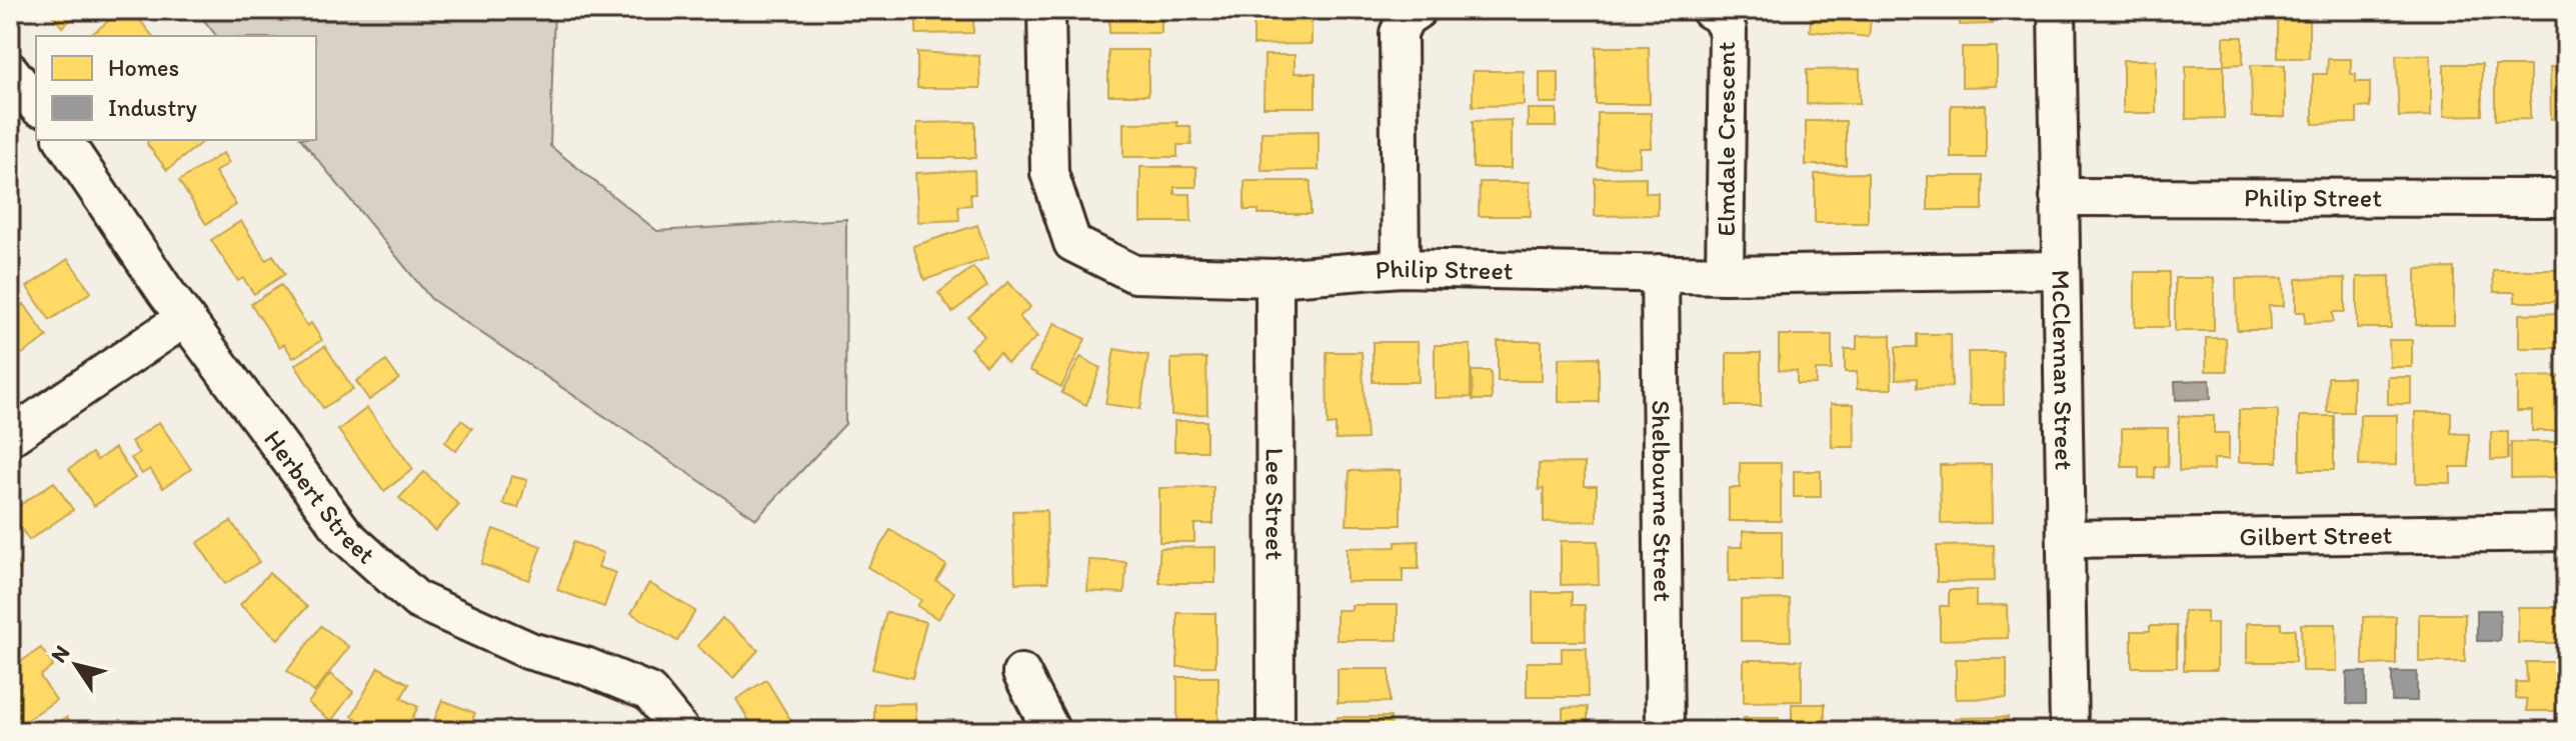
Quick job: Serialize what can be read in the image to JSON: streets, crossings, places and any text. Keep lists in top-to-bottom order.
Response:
{
  "streets": {
    "street": [
      "Elmdale Crescent",
      "Philip Street",
      "McClennan Street",
      "Herbert Street",
      "Shelbourne Street",
      "Lee Street",
      "Gilbert Street"
    ]
  },
  "crossings": [
    ["Elmdale Crescent", "Philip Street"],
    ["Philip Street", "McClennan Street"],
    ["Philip Street", "Shelbourne Street"],
    ["Philip Street", "Lee Street"],
    ["McClennan Street", "Gilbert Street"]
  ],
  "legend": ["Homes", "Industry"],
  "north": "top left"
}
